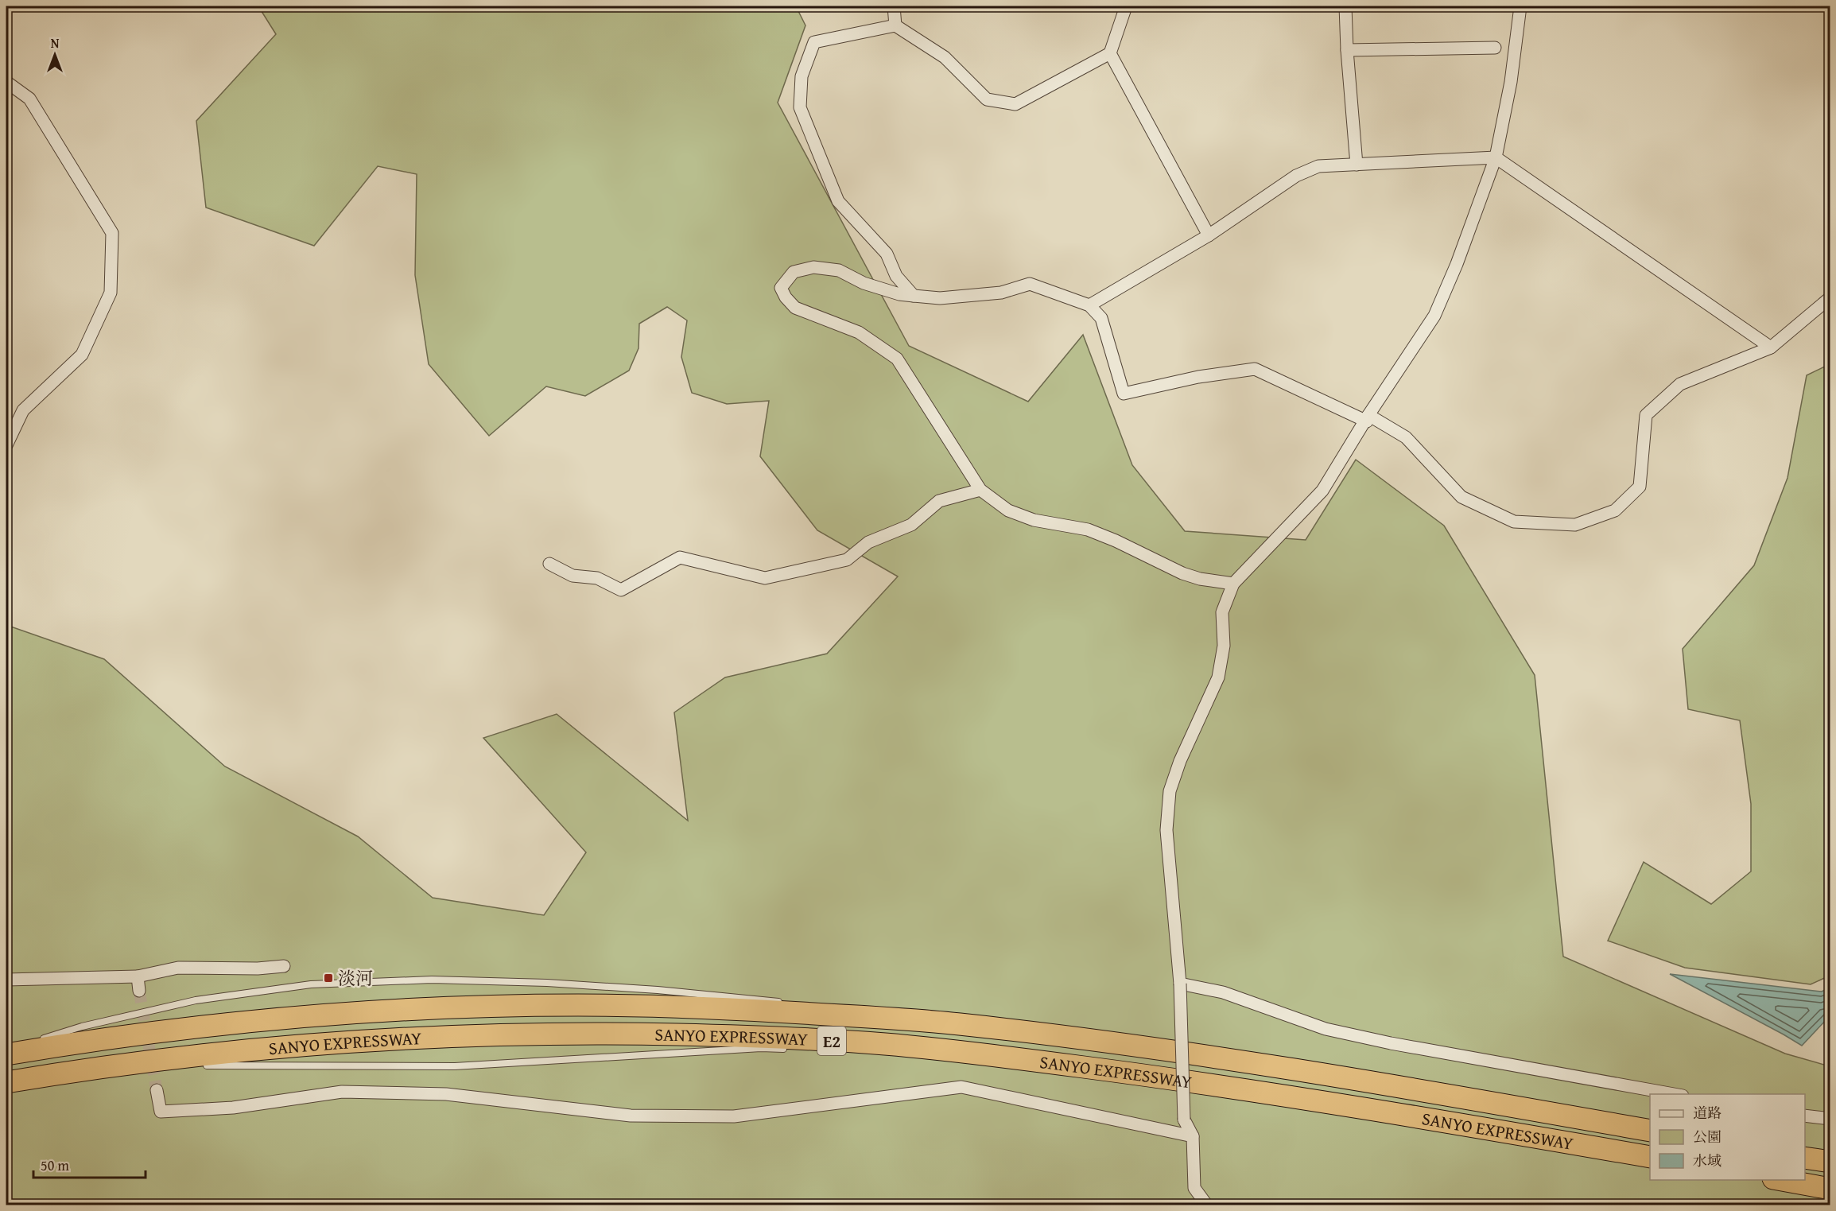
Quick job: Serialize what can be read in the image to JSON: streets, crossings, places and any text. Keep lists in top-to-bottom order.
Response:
{
  "streets": {
    "highway": ["SANYO EXPRESSWAY", "E2"]
  },
  "places": {
    "transit": ["淡河"]
  },
  "legend": ["道路", "公園", "水域"],
  "scale_bar": "50 m",
  "north": "top"
}
